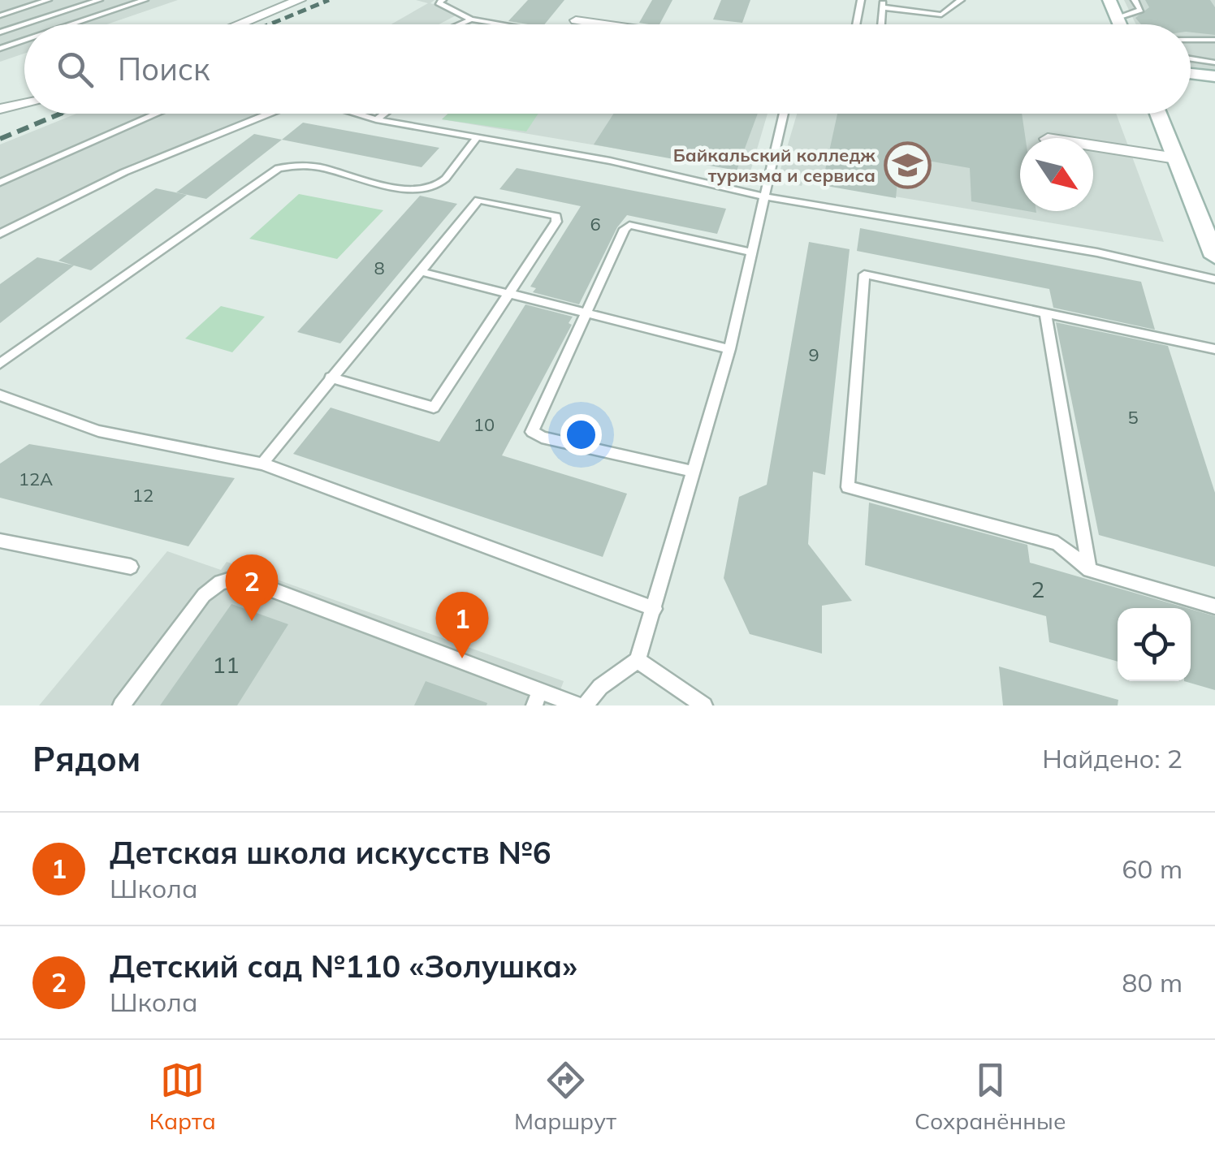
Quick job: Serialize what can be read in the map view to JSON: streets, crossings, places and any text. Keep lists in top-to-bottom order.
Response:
{
  "places": {
    "school or university": ["Байкальский колледж туризма и сервиса"]
  },
  "house_numbers": [
    "6",
    "8",
    "9",
    "5",
    "10",
    "12А",
    "12",
    "2",
    "11"
  ],
  "north": "bottom right",
  "page": {
    "search": "Поиск",
    "pins": ["2", "1"],
    "heading": ["Рядом", "Найдено: 2"],
    "list": [
      {
        "mark": "1",
        "name": "Детская школа искусств №6",
        "note": "Школа",
        "value": "60 m"
      },
      {
        "mark": "2",
        "name": "Детский сад №110 «Золушка»",
        "note": "Школа",
        "value": "80 m"
      }
    ],
    "nav": ["Карта", "Маршрут", "Сохранённые"]
  }
}
